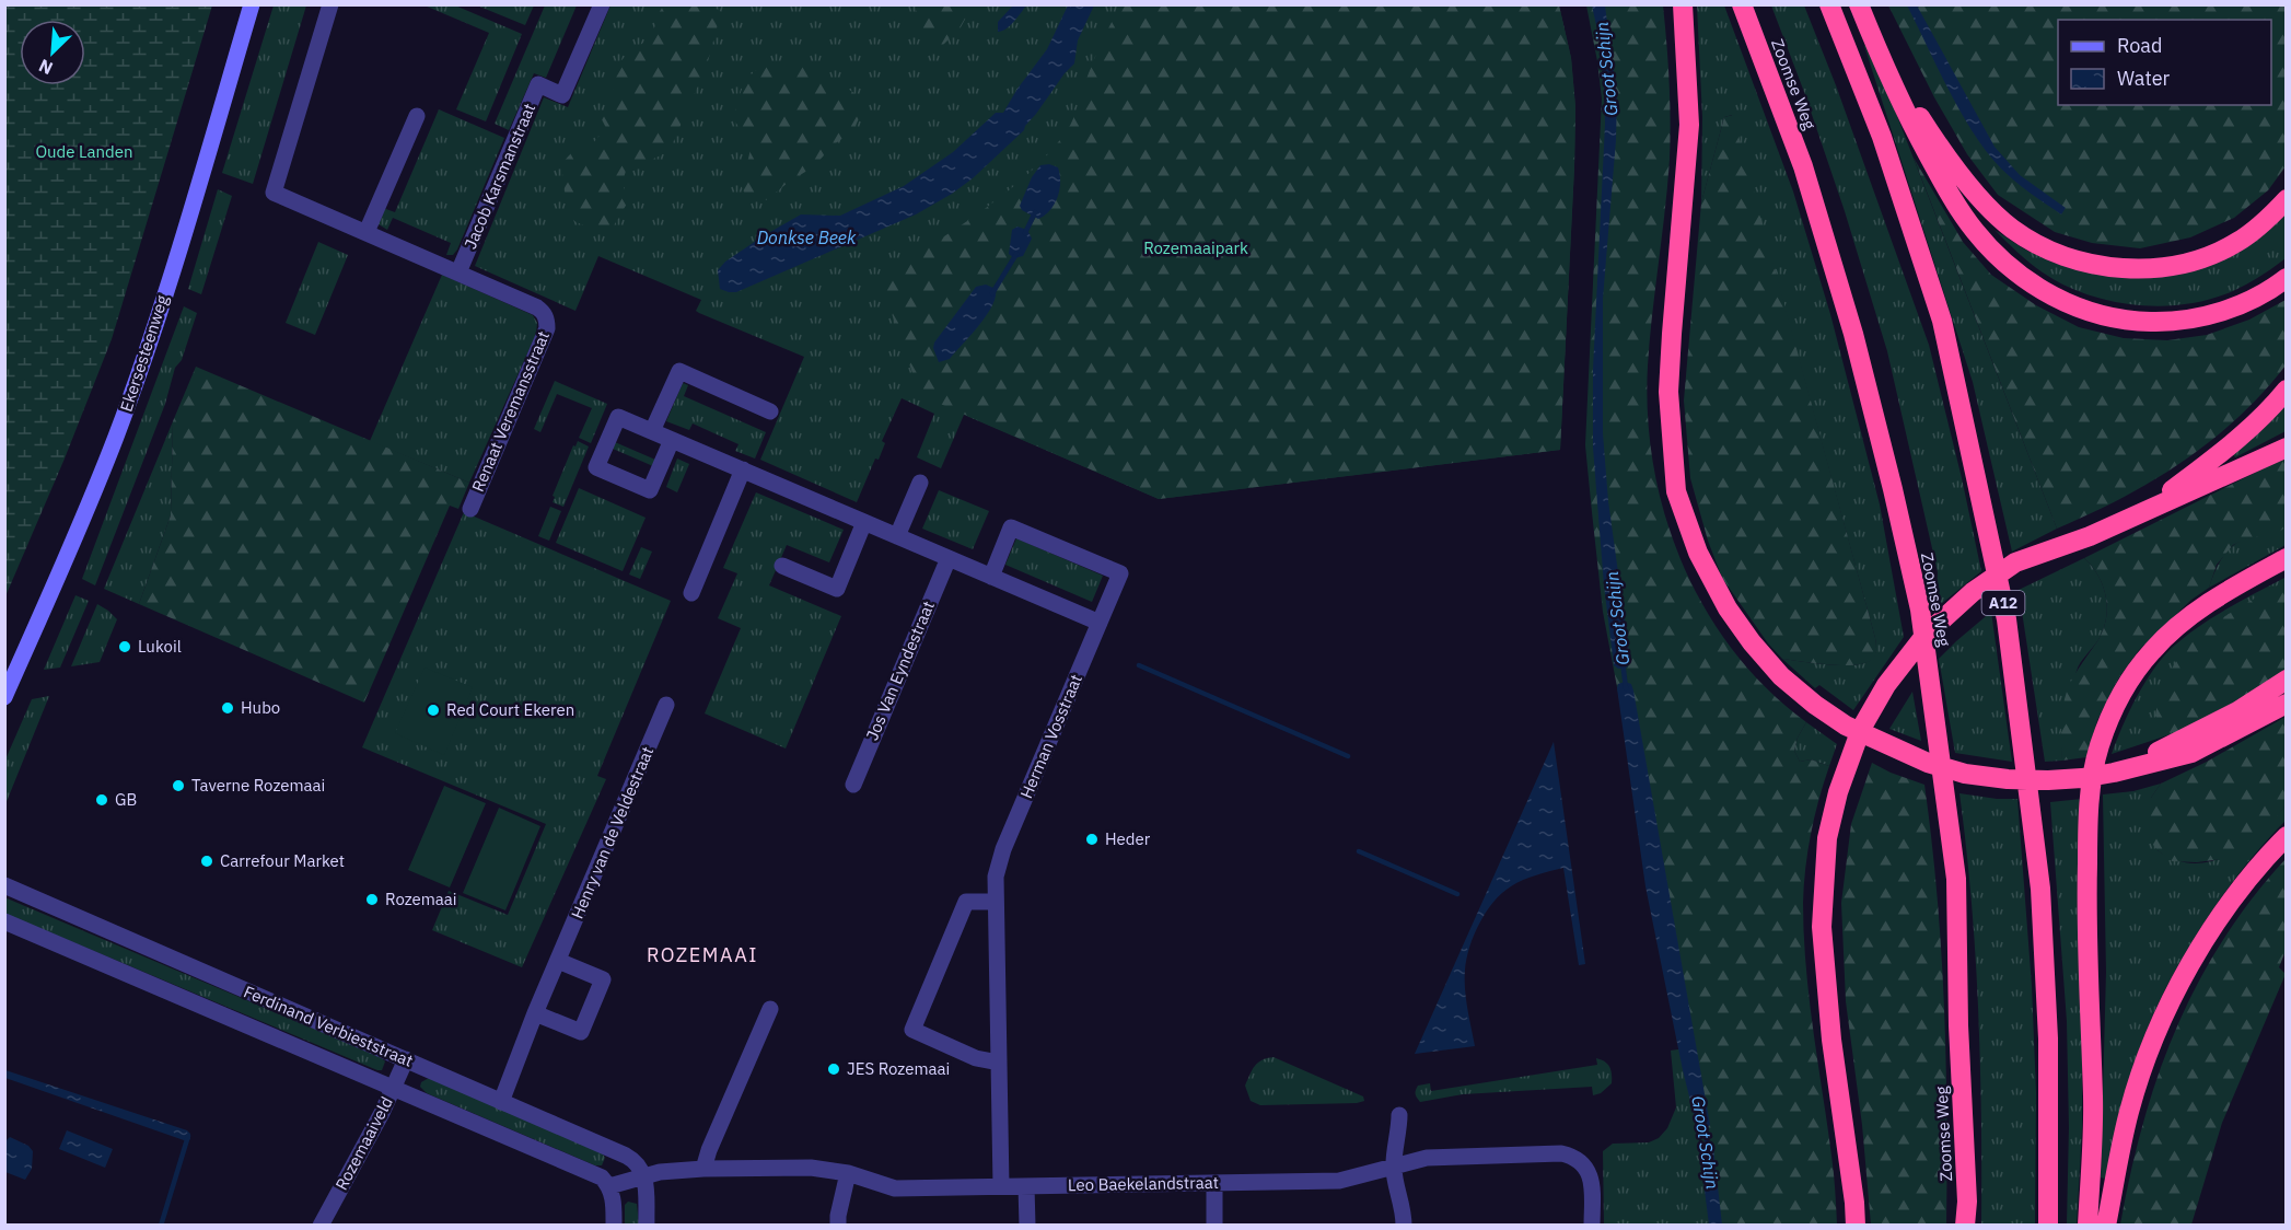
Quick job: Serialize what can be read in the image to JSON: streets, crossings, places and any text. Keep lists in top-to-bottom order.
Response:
{
  "streets": {
    "highway": ["Zoomse Weg", "A12"],
    "main road": ["Ekersesteenweg"],
    "street": [
      "Jacob Karsmanstraat",
      "Renaat Veremansstraat",
      "Jos Van Eyndestraat",
      "Herman Vosstraat",
      "Henry van de Veldestraat",
      "Ferdinand Verbieststraat",
      "Rozemaaiveld",
      "Leo Baekelandstraat"
    ]
  },
  "crossings": [
    ["Jacob Karsmanstraat", "Renaat Veremansstraat"],
    ["Herman Vosstraat", "Leo Baekelandstraat"],
    ["Henry van de Veldestraat", "Ferdinand Verbieststraat"],
    ["Ferdinand Verbieststraat", "Rozemaaiveld"],
    ["Ferdinand Verbieststraat", "Leo Baekelandstraat"]
  ],
  "districts": ["ROZEMAAI"],
  "water": ["Groot Schijn", "Donkse Beek"],
  "parks": ["Oude Landen", "Rozemaaipark"],
  "places": [
    "Lukoil",
    "Hubo",
    "Red Court Ekeren",
    "Taverne Rozemaai",
    "GB",
    "Heder",
    "Carrefour Market",
    "Rozemaai",
    "JES Rozemaai"
  ],
  "legend": ["Road", "Water"],
  "north": "bottom left"
}
